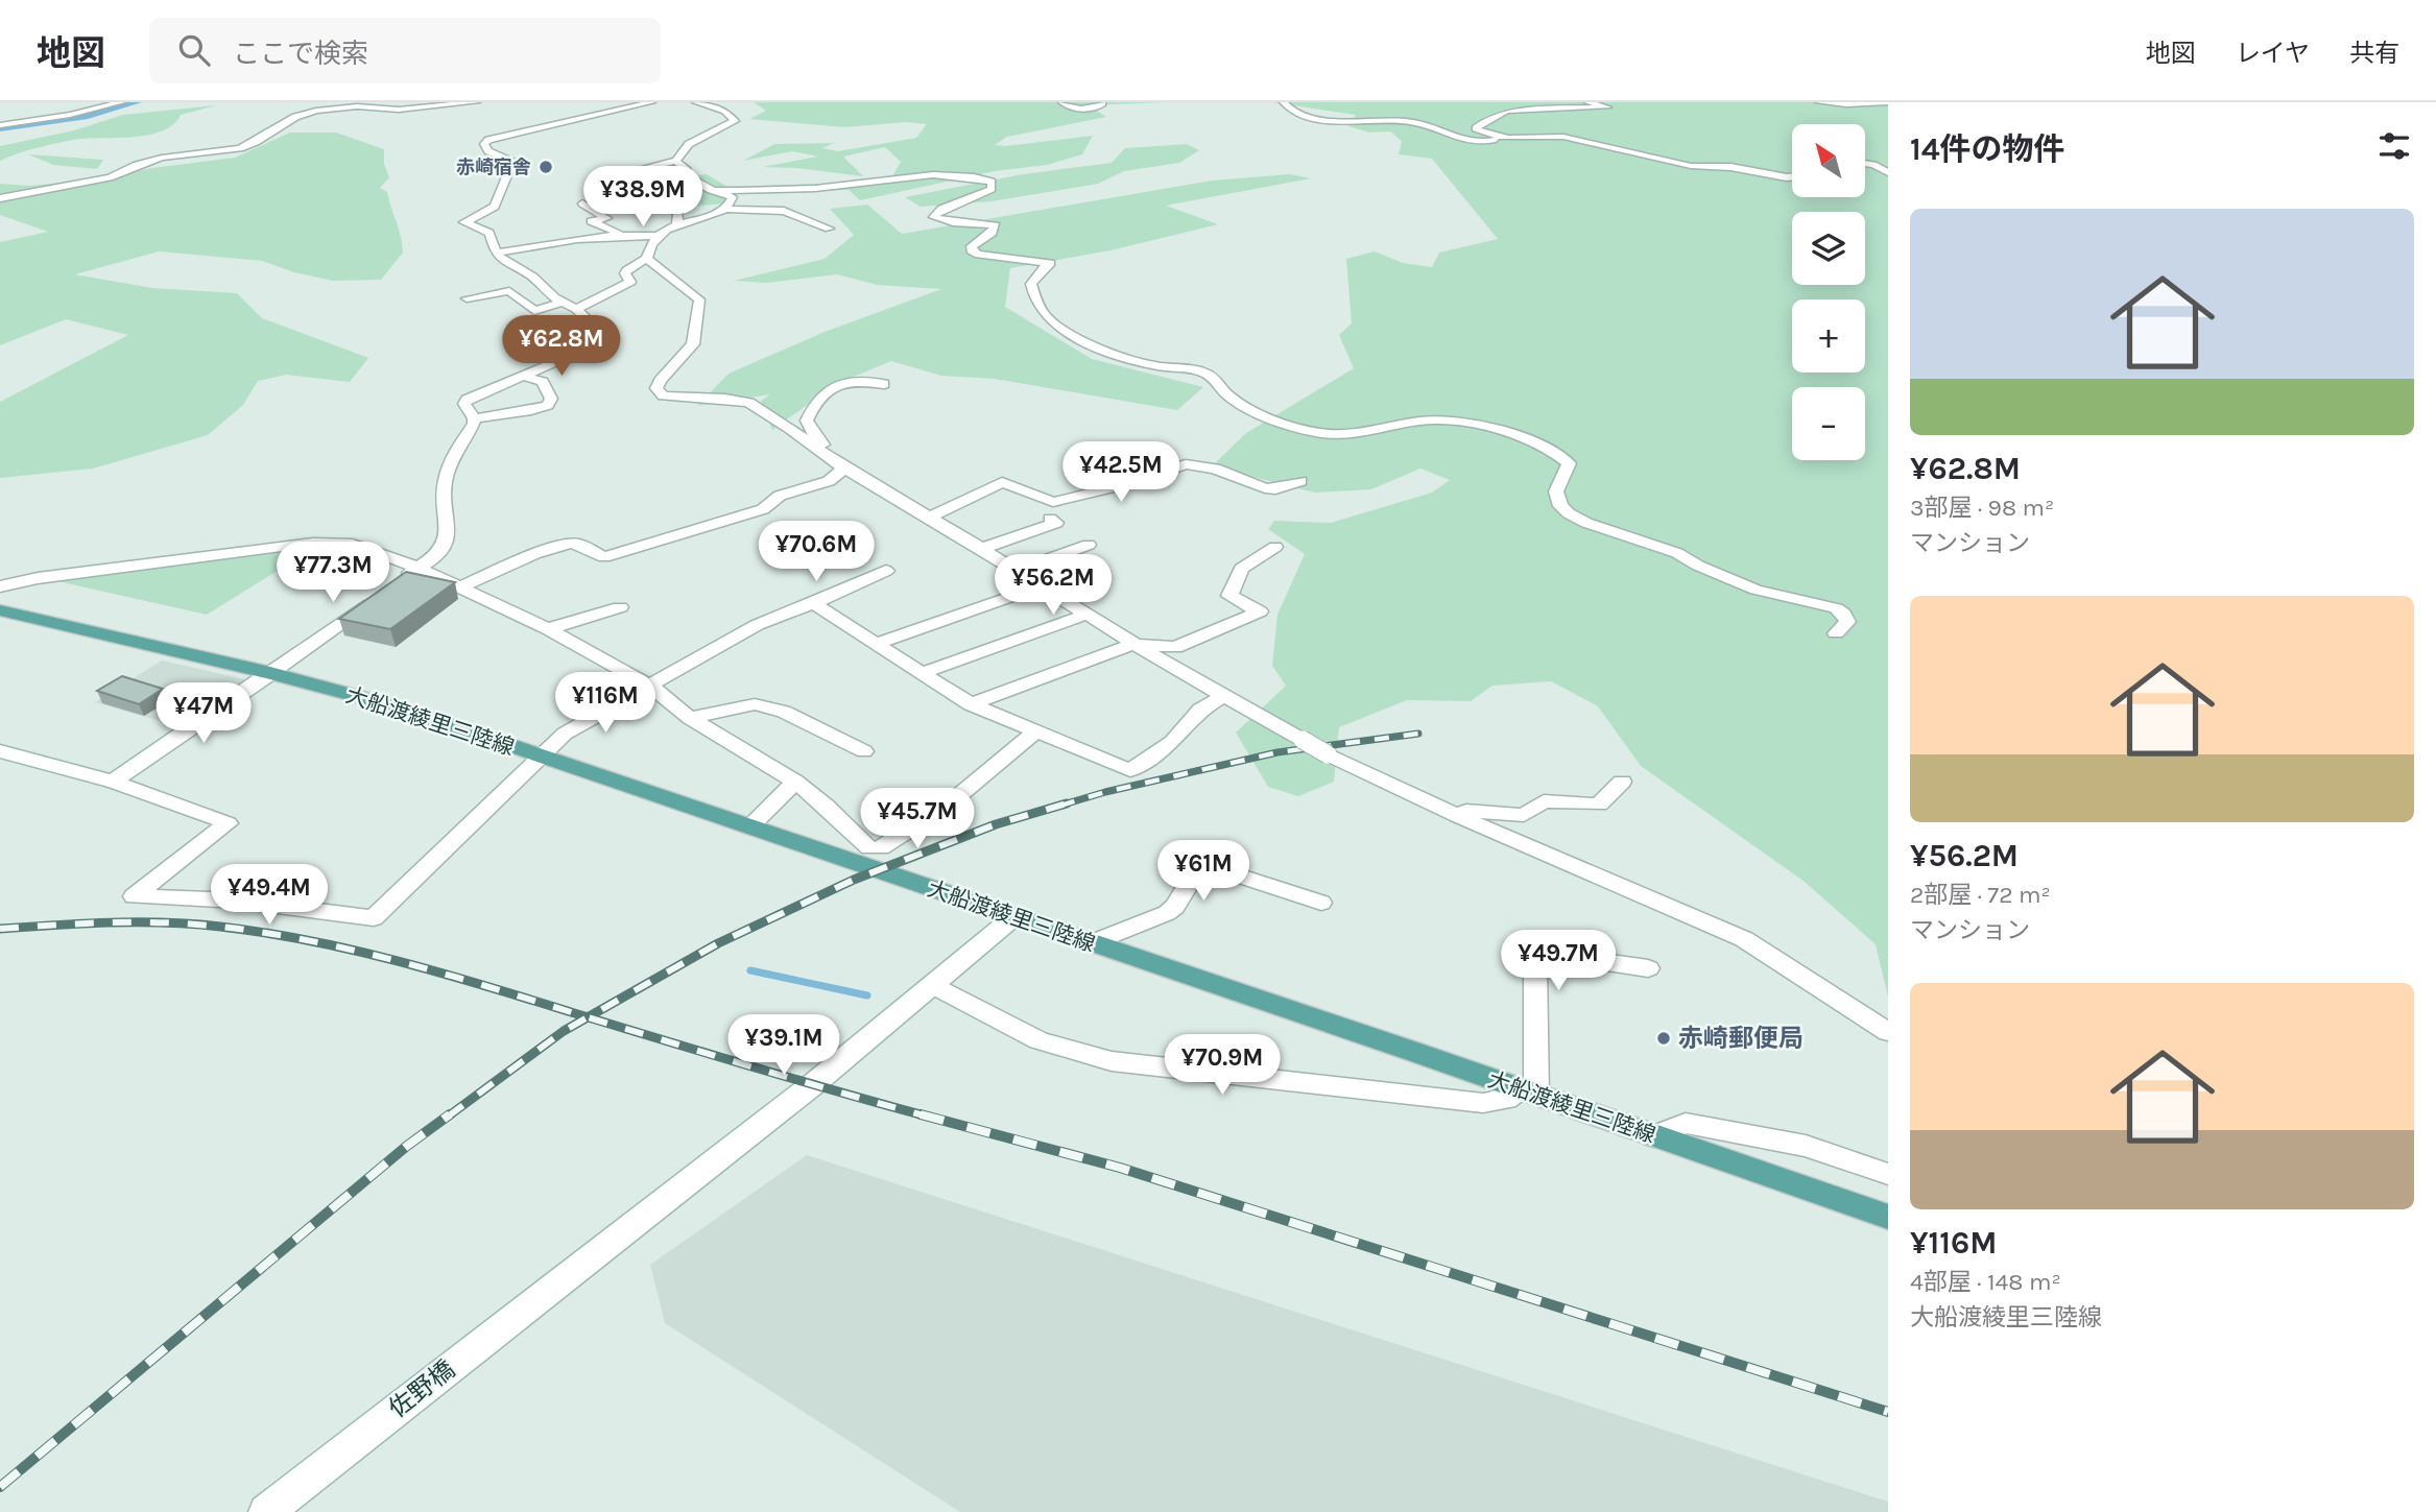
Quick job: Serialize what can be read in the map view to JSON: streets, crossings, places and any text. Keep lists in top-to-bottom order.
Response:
{
  "streets": {
    "main road": ["大船渡綾里三陸線"],
    "street": ["佐野橋"]
  },
  "crossings": [
    ["大船渡綾里三陸線", "佐野橋"]
  ],
  "places": ["赤崎宿舎", "赤崎郵便局"],
  "north": "top left",
  "page": {
    "header": "地図",
    "search": "ここで検索",
    "nav": ["地図", "レイヤ", "共有"],
    "heading": "14件の物件",
    "map_buttons": ["+", "−"],
    "price": [
      "¥38.9M",
      "¥62.8M",
      "¥42.5M",
      "¥70.6M",
      "¥77.3M",
      "¥56.2M",
      "¥116M",
      "¥47M",
      "¥45.7M",
      "¥61M",
      "¥49.4M",
      "¥49.7M",
      "¥39.1M",
      "¥70.9M"
    ],
    "list": [
      {
        "name": "¥62.8M",
        "note": "3部屋 · 98 m² · マンション"
      },
      {
        "name": "¥56.2M",
        "note": "2部屋 · 72 m² · マンション"
      },
      {
        "name": "¥116M",
        "note": "4部屋 · 148 m² · 大船渡綾里三陸線"
      }
    ]
  }
}
